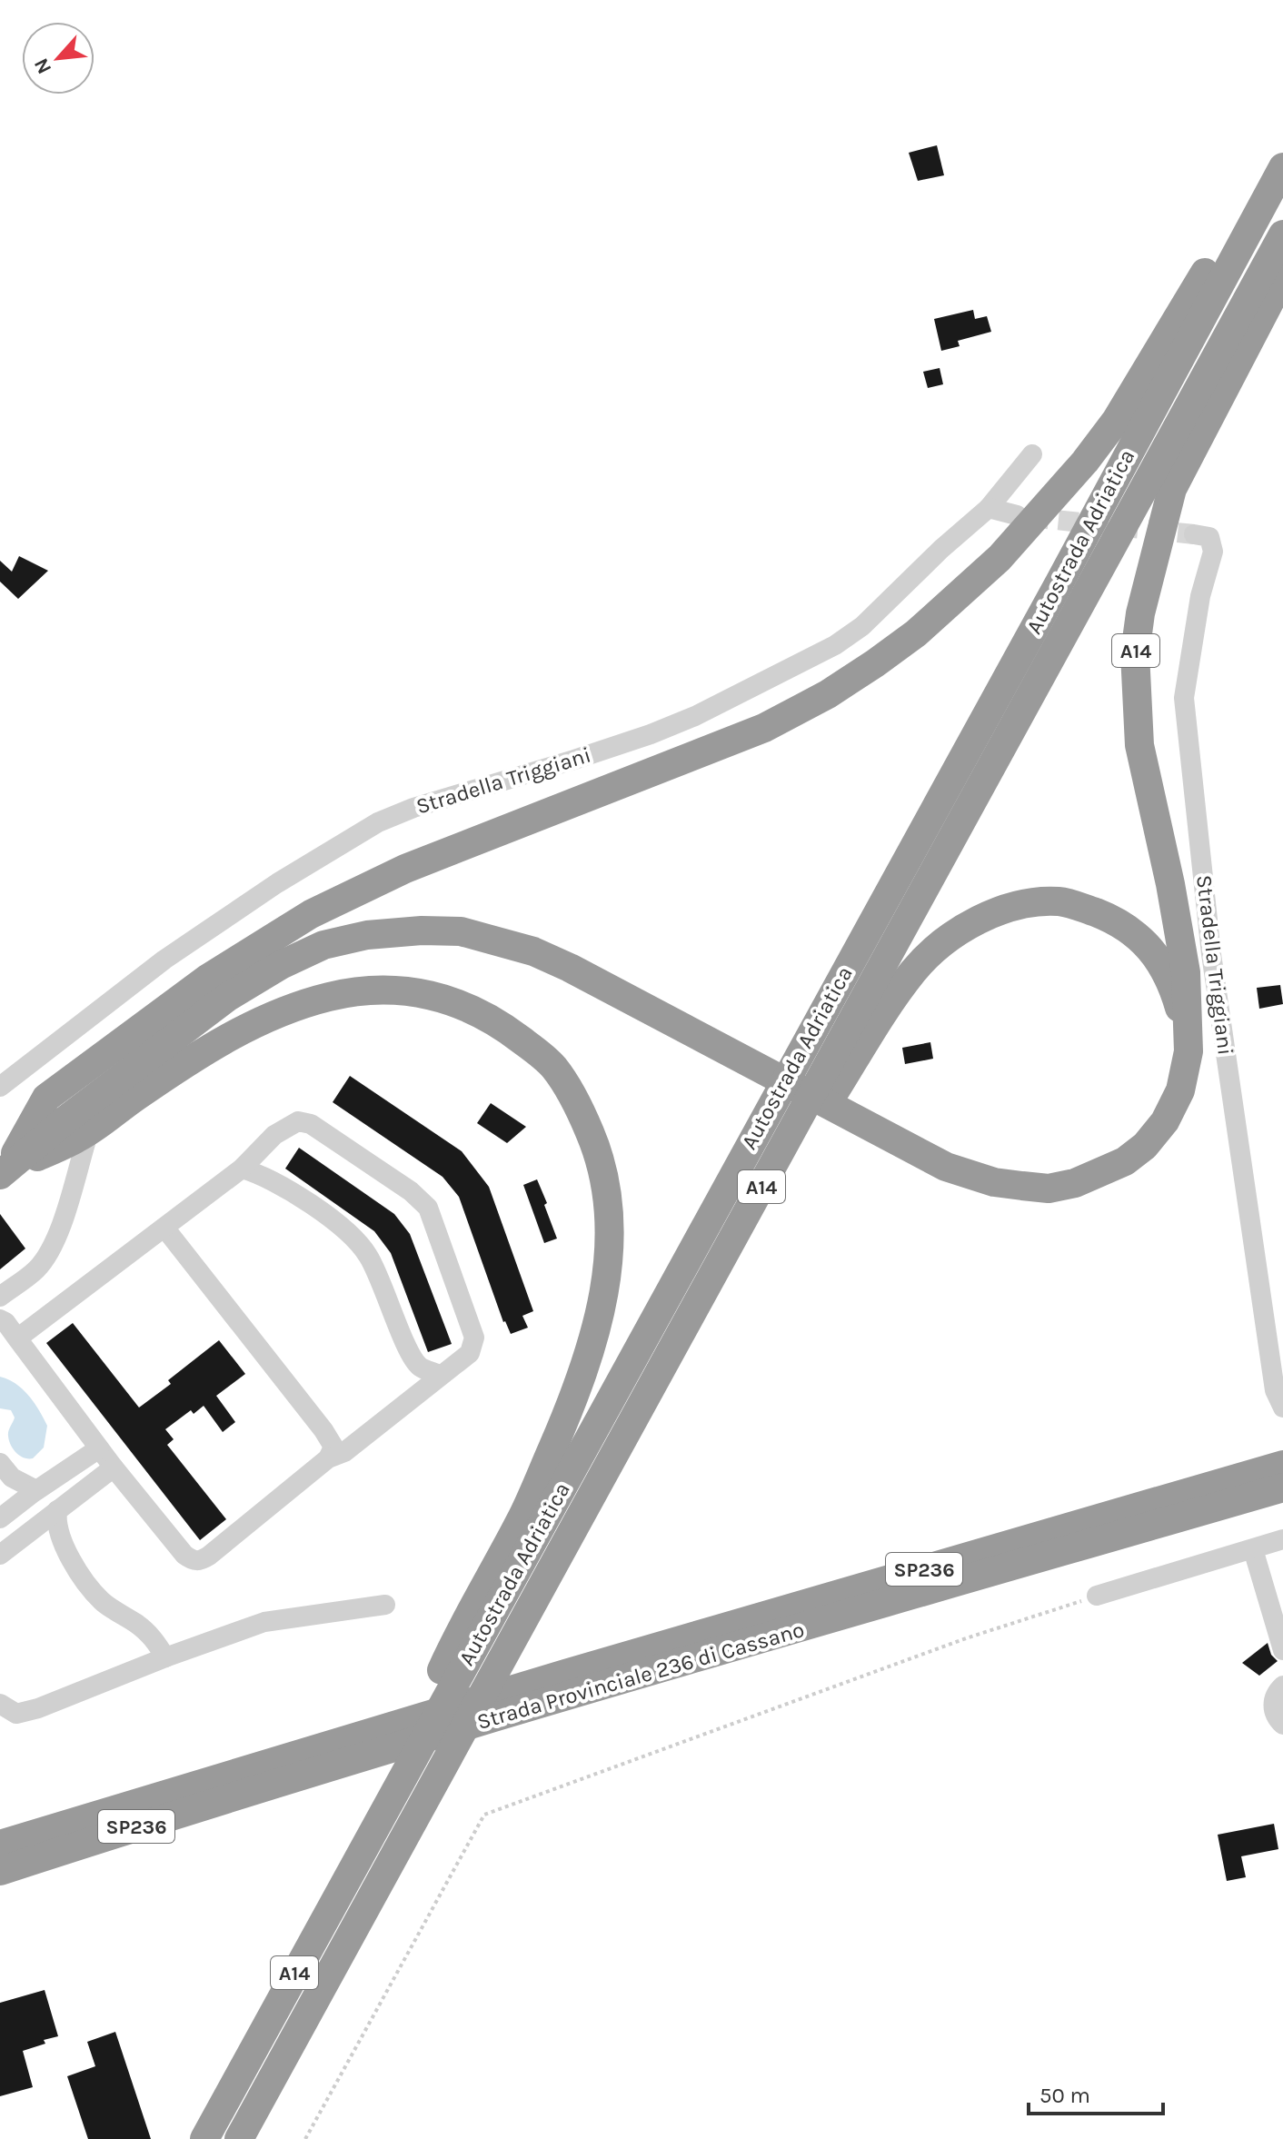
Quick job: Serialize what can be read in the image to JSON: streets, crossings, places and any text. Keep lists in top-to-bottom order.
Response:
{
  "streets": {
    "highway": [
      "Autostrada Adriatica",
      "A14",
      "SP236",
      "Strada Provinciale 236 di Cassano"
    ],
    "street": ["Stradella Triggiani"]
  },
  "crossings": [
    ["Autostrada Adriatica", "A14"]
  ],
  "scale_bar": "50 m",
  "north": "bottom left"
}
